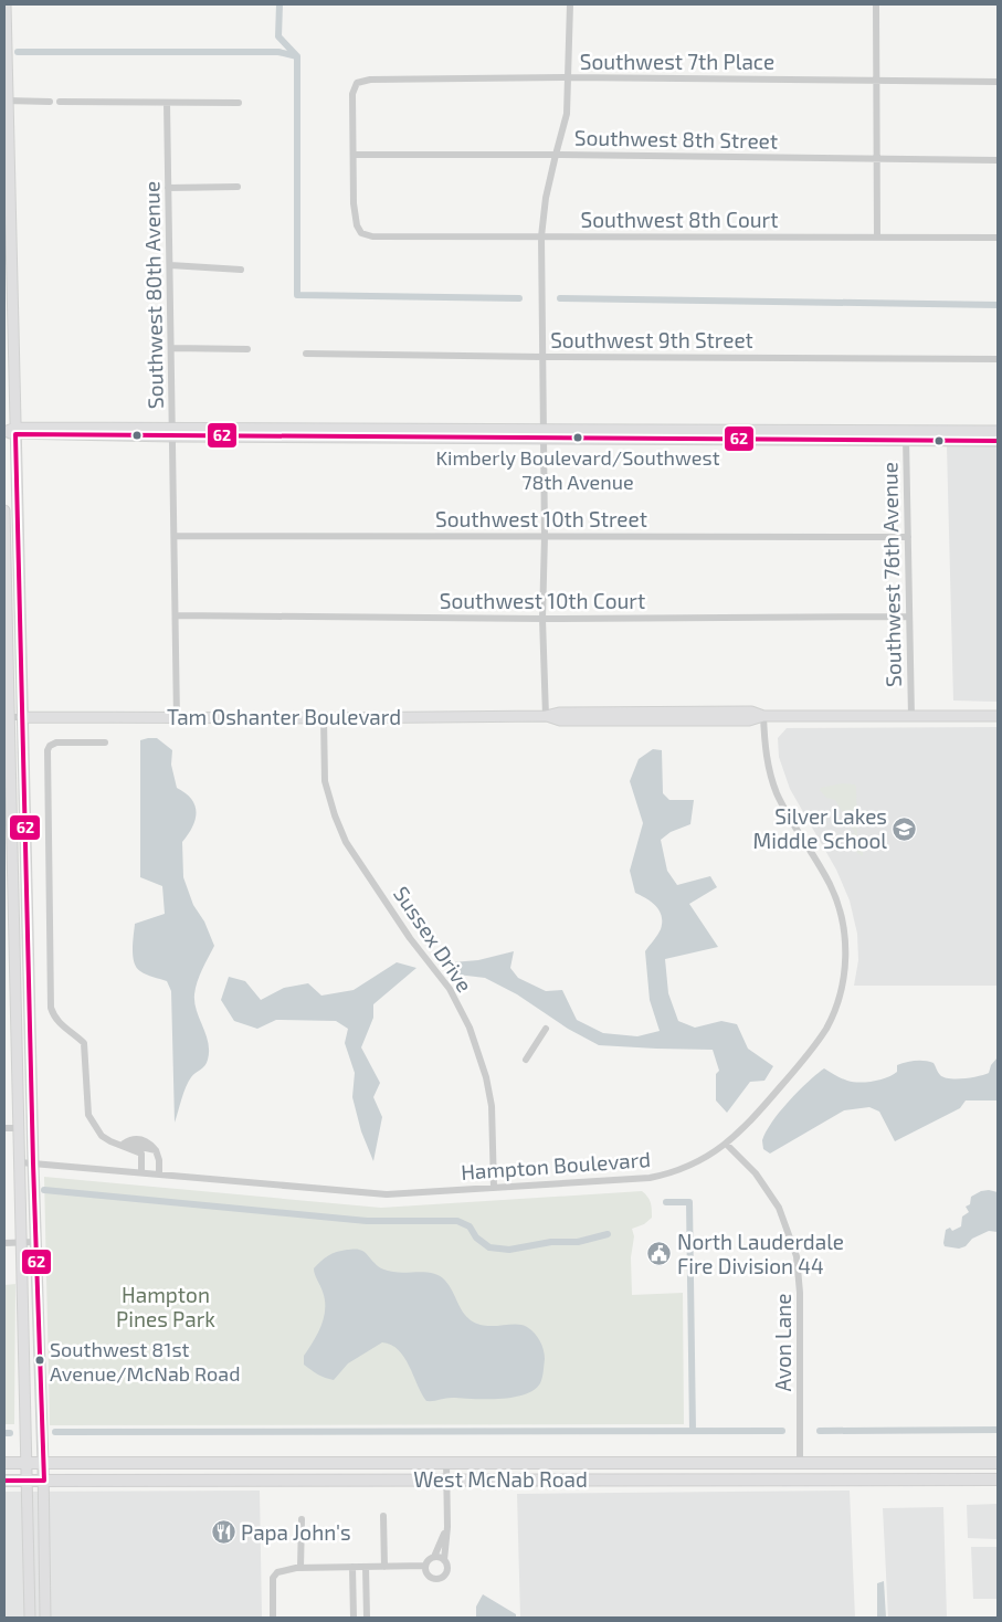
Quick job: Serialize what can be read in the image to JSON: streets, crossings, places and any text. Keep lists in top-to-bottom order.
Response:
{
  "streets": {
    "main road": ["West McNab Road"],
    "street": [
      "Southwest 7th Place",
      "Southwest 8th Street",
      "Southwest 8th Court",
      "Southwest 80th Avenue",
      "Southwest 9th Street",
      "Southwest 10th Street",
      "Southwest 76th Avenue",
      "Southwest 10th Court",
      "Tam Oshanter Boulevard",
      "Sussex Drive",
      "Hampton Boulevard",
      "Avon Lane"
    ]
  },
  "crossings": [
    ["Southwest 7th Place", "Southwest 8th Street"],
    ["Southwest 7th Place", "Southwest 8th Court"],
    ["Southwest 8th Street", "Southwest 8th Court"],
    ["Southwest 80th Avenue", "Southwest 10th Street"],
    ["Southwest 80th Avenue", "Southwest 10th Court"],
    ["Southwest 80th Avenue", "Tam Oshanter Boulevard"],
    ["Southwest 10th Street", "Southwest 76th Avenue"],
    ["Southwest 76th Avenue", "Southwest 10th Court"],
    ["Southwest 76th Avenue", "Tam Oshanter Boulevard"],
    ["Tam Oshanter Boulevard", "Sussex Drive"],
    ["Tam Oshanter Boulevard", "Hampton Boulevard"],
    ["Sussex Drive", "Hampton Boulevard"],
    ["Hampton Boulevard", "Avon Lane"],
    ["Avon Lane", "West McNab Road"]
  ],
  "parks": ["Hampton Pines Park"],
  "places": {
    "other": ["Kimberly Boulevard/Southwest 78th Avenue", "Southwest 81st Avenue/McNab Road"],
    "school or university": ["Silver Lakes Middle School"],
    "public building": ["North Lauderdale Fire Division 44"],
    "restaurant": ["Papa John's"]
  },
  "lines": ["transit line 62"]
}
